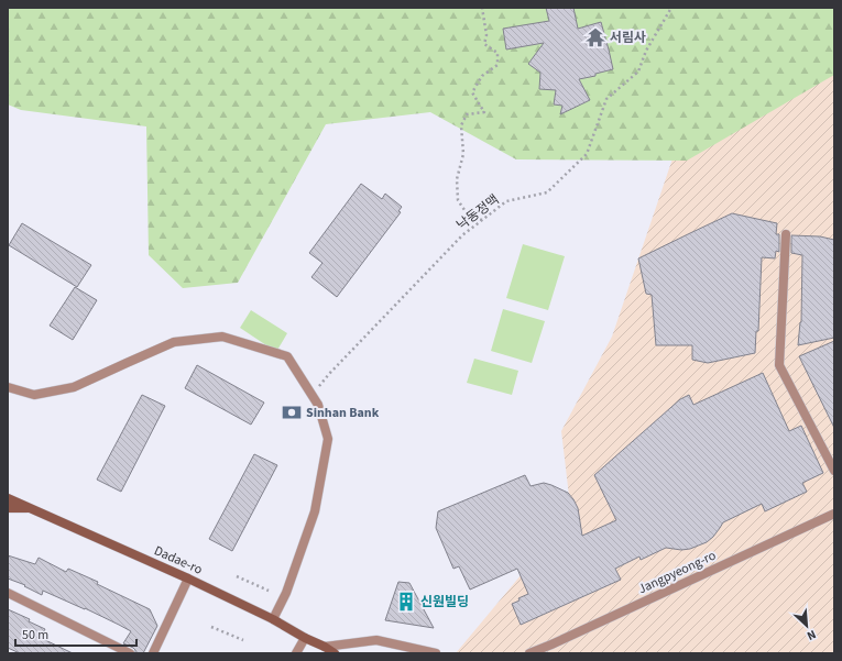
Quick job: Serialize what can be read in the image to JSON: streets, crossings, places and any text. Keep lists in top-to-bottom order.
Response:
{
  "streets": {
    "main road": ["Dadae-ro"],
    "street": ["Jangpyeong-ro"],
    "path": ["낙동정맥"]
  },
  "places": {
    "temple": ["서림사"],
    "bank": ["Sinhan Bank"],
    "building": ["신원빌딩"]
  },
  "scale_bar": "50 m",
  "north": "bottom right"
}
